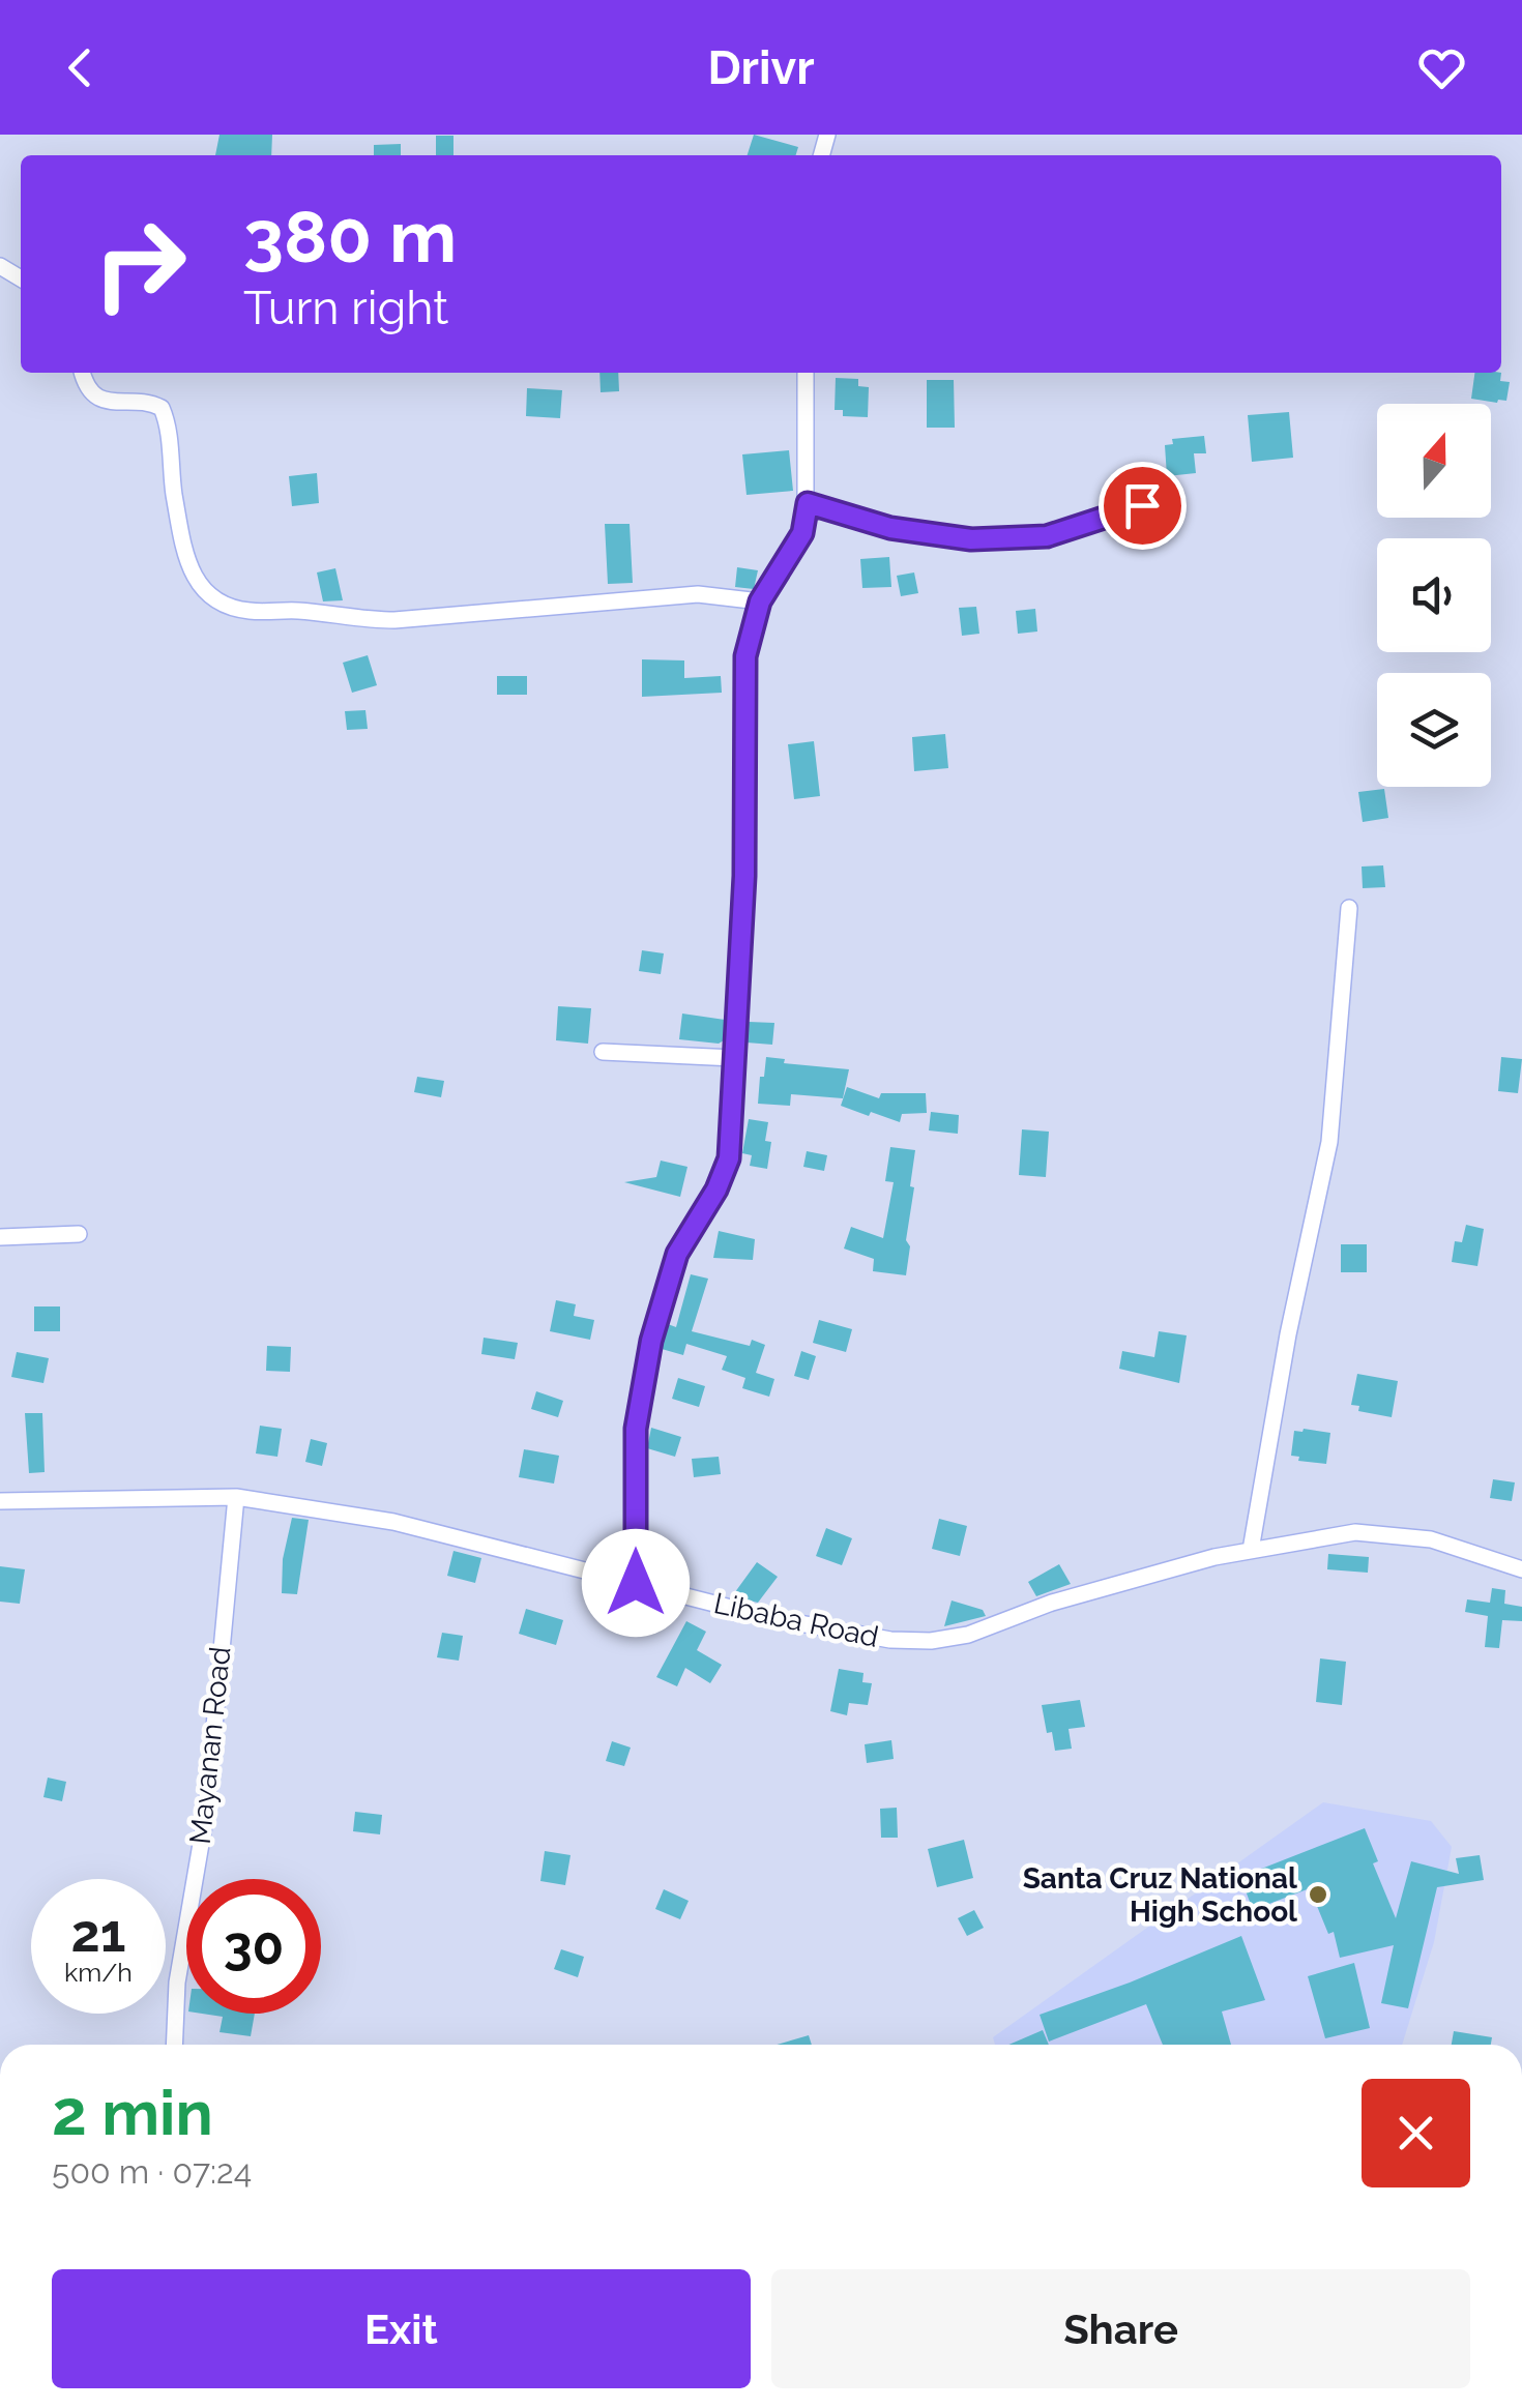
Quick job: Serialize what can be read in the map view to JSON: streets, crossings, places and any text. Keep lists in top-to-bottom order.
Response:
{
  "streets": {
    "street": ["Libaba Road", "Mayanan Road"]
  },
  "crossings": [
    ["Libaba Road", "Mayanan Road"]
  ],
  "places": ["Santa Cruz National High School"],
  "north": "top",
  "page": {
    "header": "Drivr",
    "turn": ["380 m", "Turn right"],
    "speed": "21 km/h",
    "limit": "30",
    "heading": ["2 min", "500 m · 07:24"],
    "buttons": ["Exit", "Share"]
  }
}
